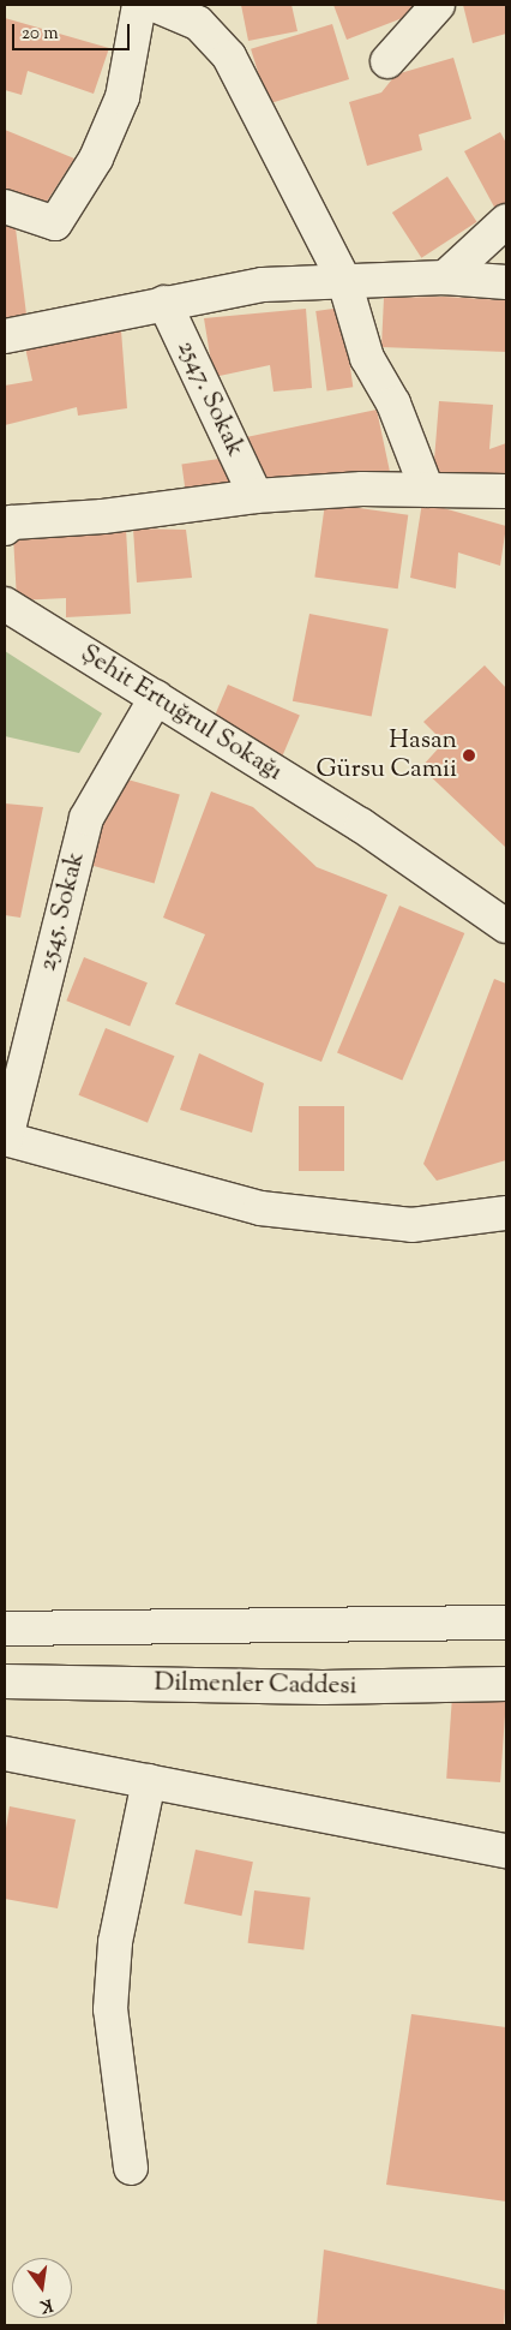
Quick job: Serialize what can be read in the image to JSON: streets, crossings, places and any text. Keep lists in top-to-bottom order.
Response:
{
  "streets": {
    "street": [
      "2547. Sokak",
      "Şehit Ertuğrul Sokağı",
      "2545. Sokak",
      "Dilmenler Caddesi"
    ]
  },
  "crossings": [
    ["Şehit Ertuğrul Sokağı", "2545. Sokak"]
  ],
  "places": ["Hasan Gürsu Camii"],
  "scale_bar": "20 m",
  "north": "bottom"
}
